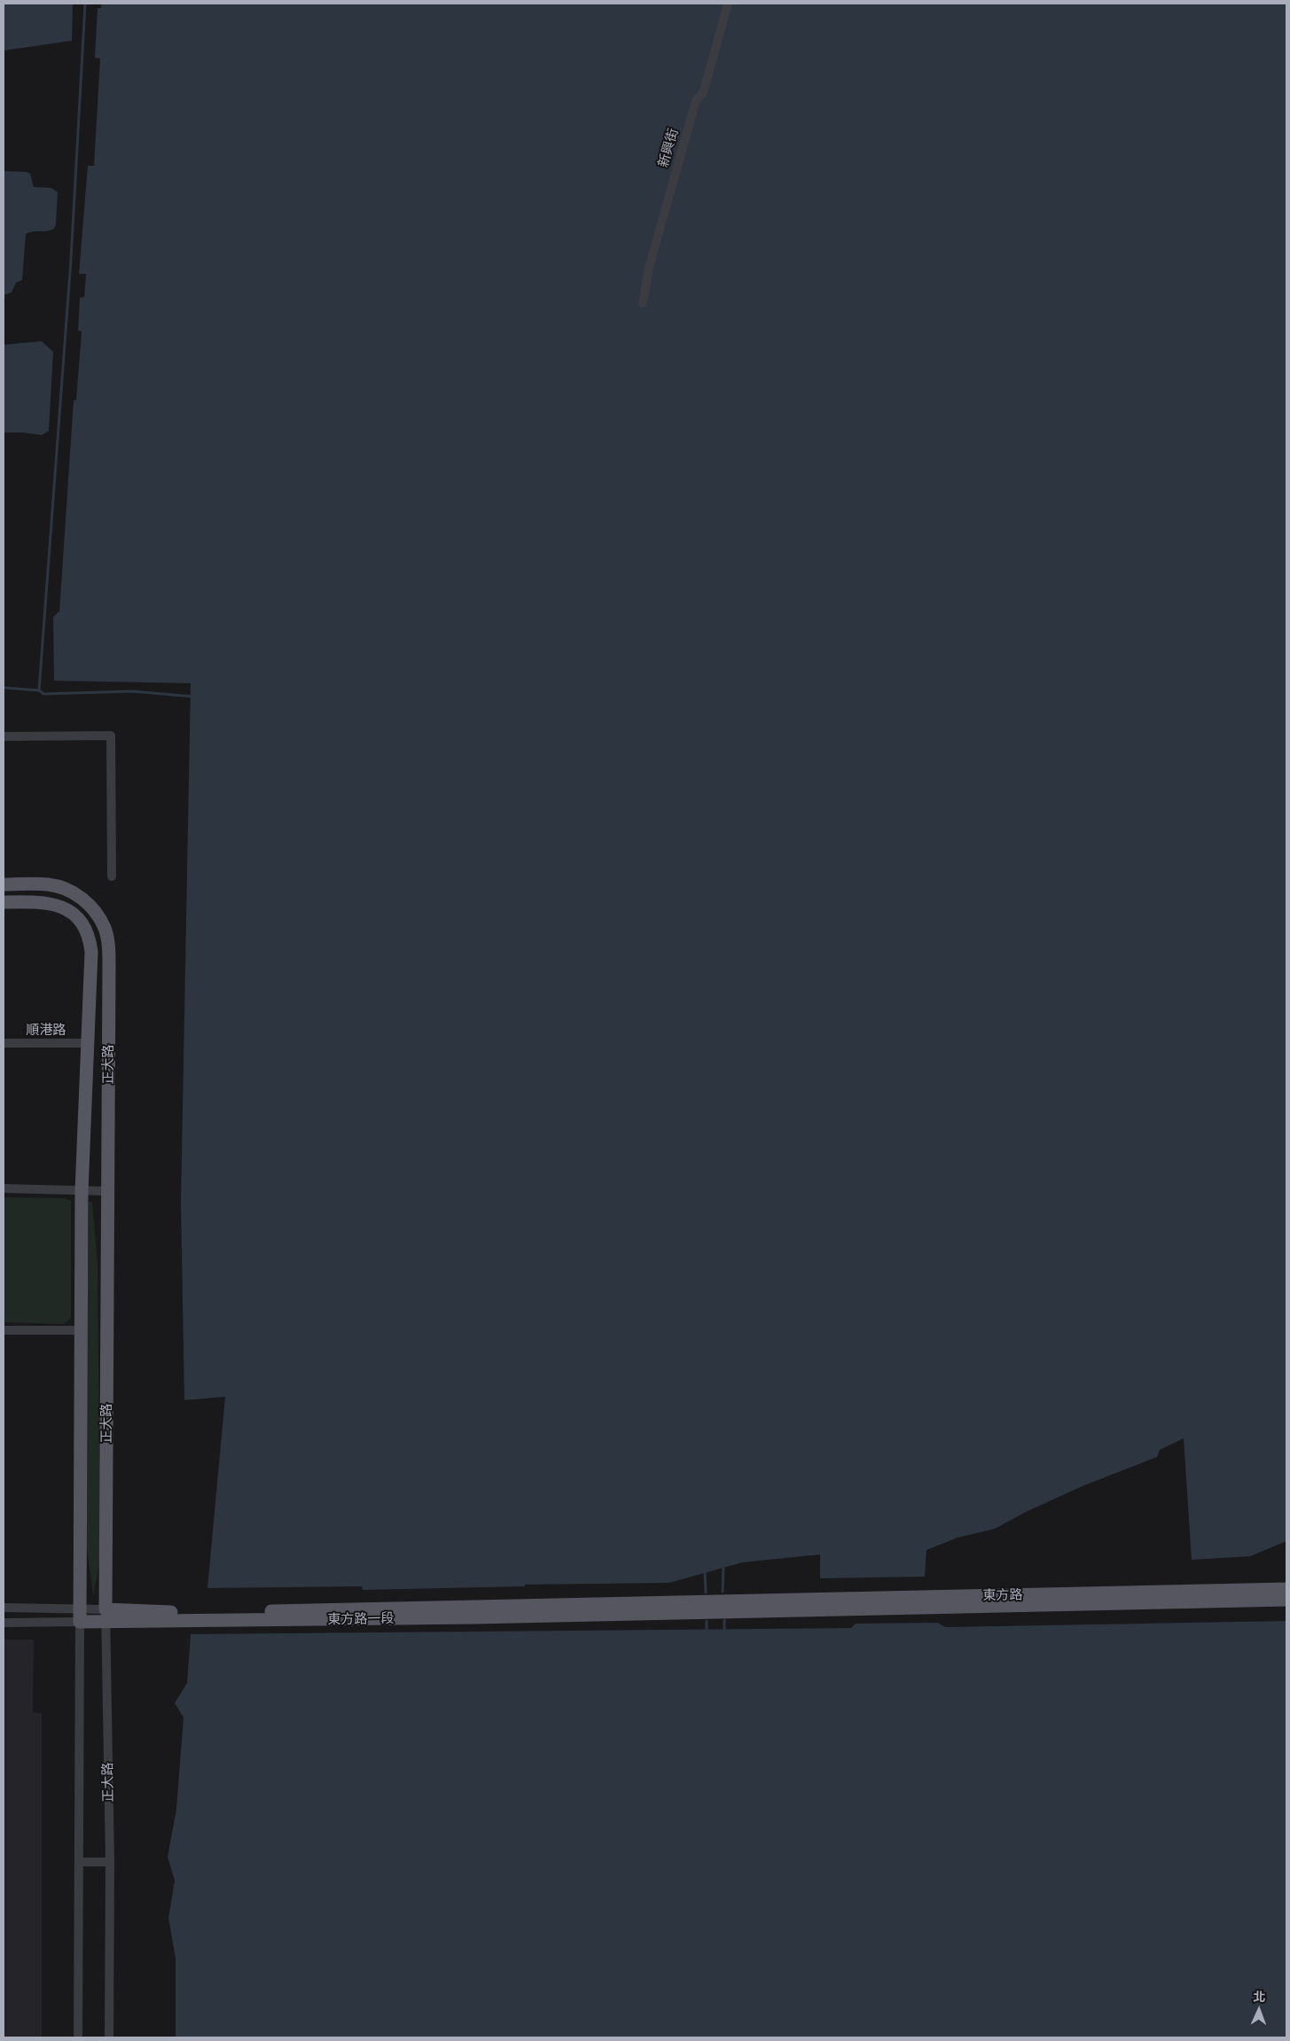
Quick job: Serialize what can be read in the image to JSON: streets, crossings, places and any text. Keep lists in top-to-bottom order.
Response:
{
  "streets": {
    "main road": ["正大路", "東方路", "東方路一段"],
    "street": ["新興街", "順港路"]
  },
  "crossings": [
    ["順港路", "正大路"],
    ["正大路", "東方路一段"],
    ["東方路", "東方路一段"]
  ],
  "north": "top"
}
